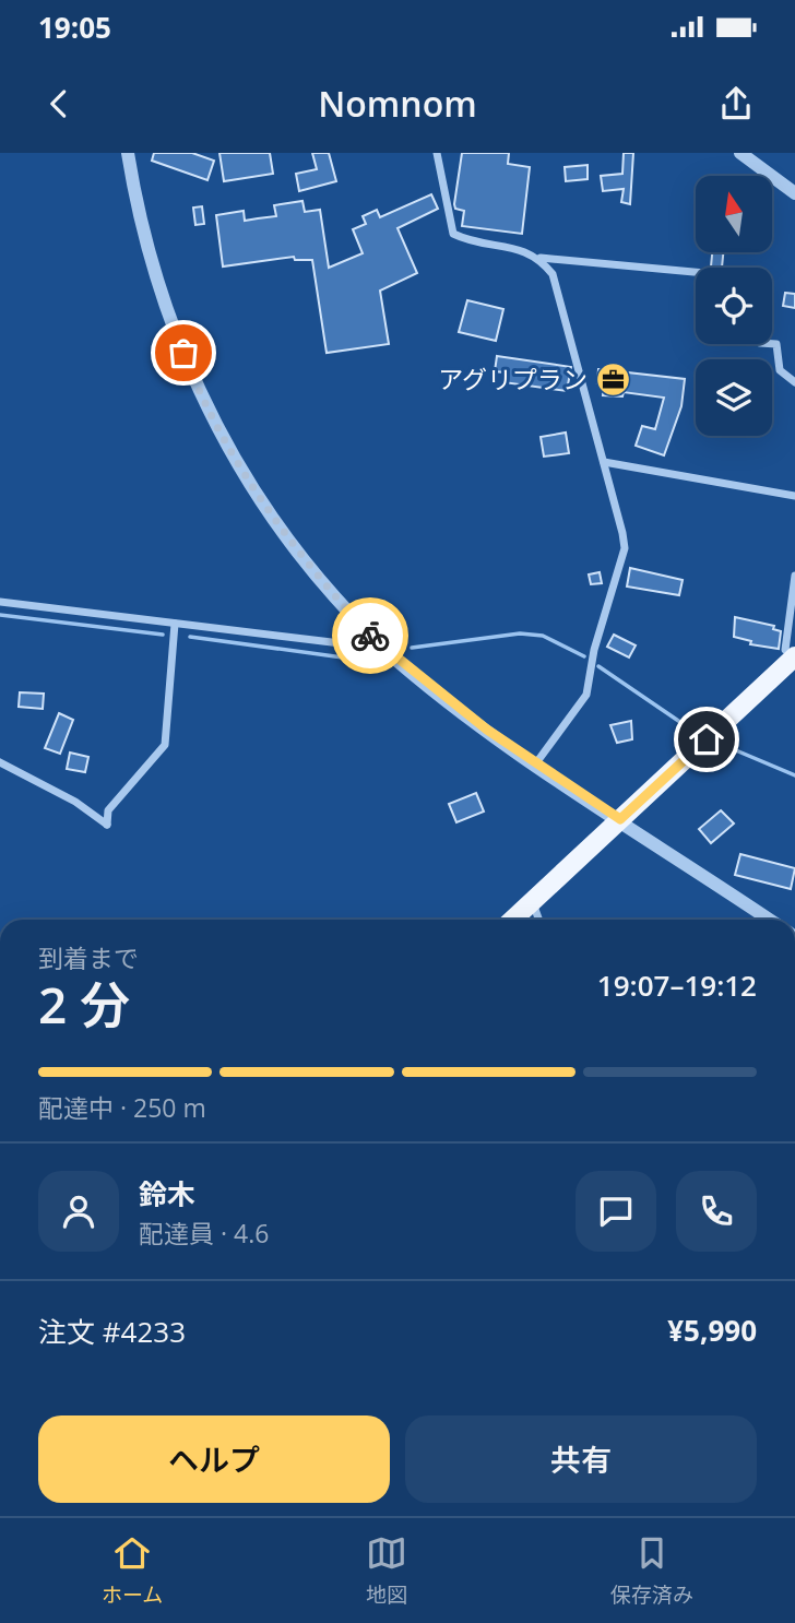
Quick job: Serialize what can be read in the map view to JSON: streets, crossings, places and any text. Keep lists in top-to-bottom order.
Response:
{
  "places": {
    "office": ["アグリプラン"]
  },
  "north": "top",
  "page": {
    "status": "19:05",
    "header": "Nomnom",
    "heading": ["2 分", "到着まで", "19:07–19:12"],
    "panel": [
      "鈴木",
      "配達員 · 4.6",
      "注文 #4233",
      "¥5,990"
    ],
    "bar": "配達中 · 250 m",
    "buttons": ["ヘルプ", "共有"],
    "tabs": ["ホーム", "地図", "保存済み"]
  }
}
